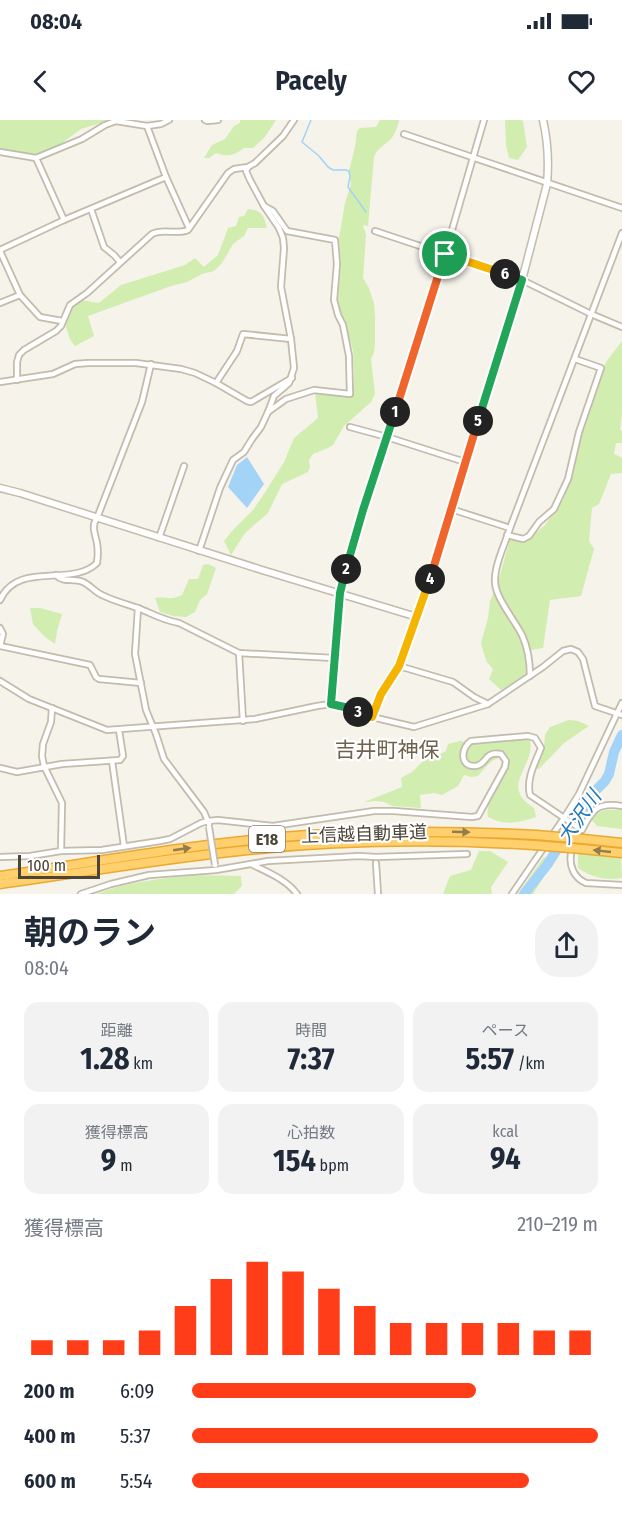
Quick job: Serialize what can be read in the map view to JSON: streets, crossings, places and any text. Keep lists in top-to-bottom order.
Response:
{
  "streets": {
    "highway": ["上信越自動車道", "E18"]
  },
  "districts": ["吉井町神保"],
  "water": ["大沢川"],
  "scale_bar": "100 m",
  "page": {
    "status": "08:04",
    "header": "Pacely",
    "pins": [
      "6",
      "1",
      "5",
      "2",
      "4",
      "3"
    ],
    "scale": "100 m",
    "heading": ["朝のラン", "08:04"],
    "stats": [
      ["距離", "1.28 km"],
      ["時間", "7:37"],
      ["ペース", "5:57 /km"],
      ["獲得標高", "9 m"],
      ["心拍数", "154 bpm"],
      ["kcal", "94"]
    ],
    "chart": ["獲得標高", "210–219 m"],
    "list": [
      {
        "name": "200 m",
        "note": "6:09"
      },
      {
        "name": "400 m",
        "note": "5:37"
      },
      {
        "name": "600 m",
        "note": "5:54"
      }
    ]
  }
}
